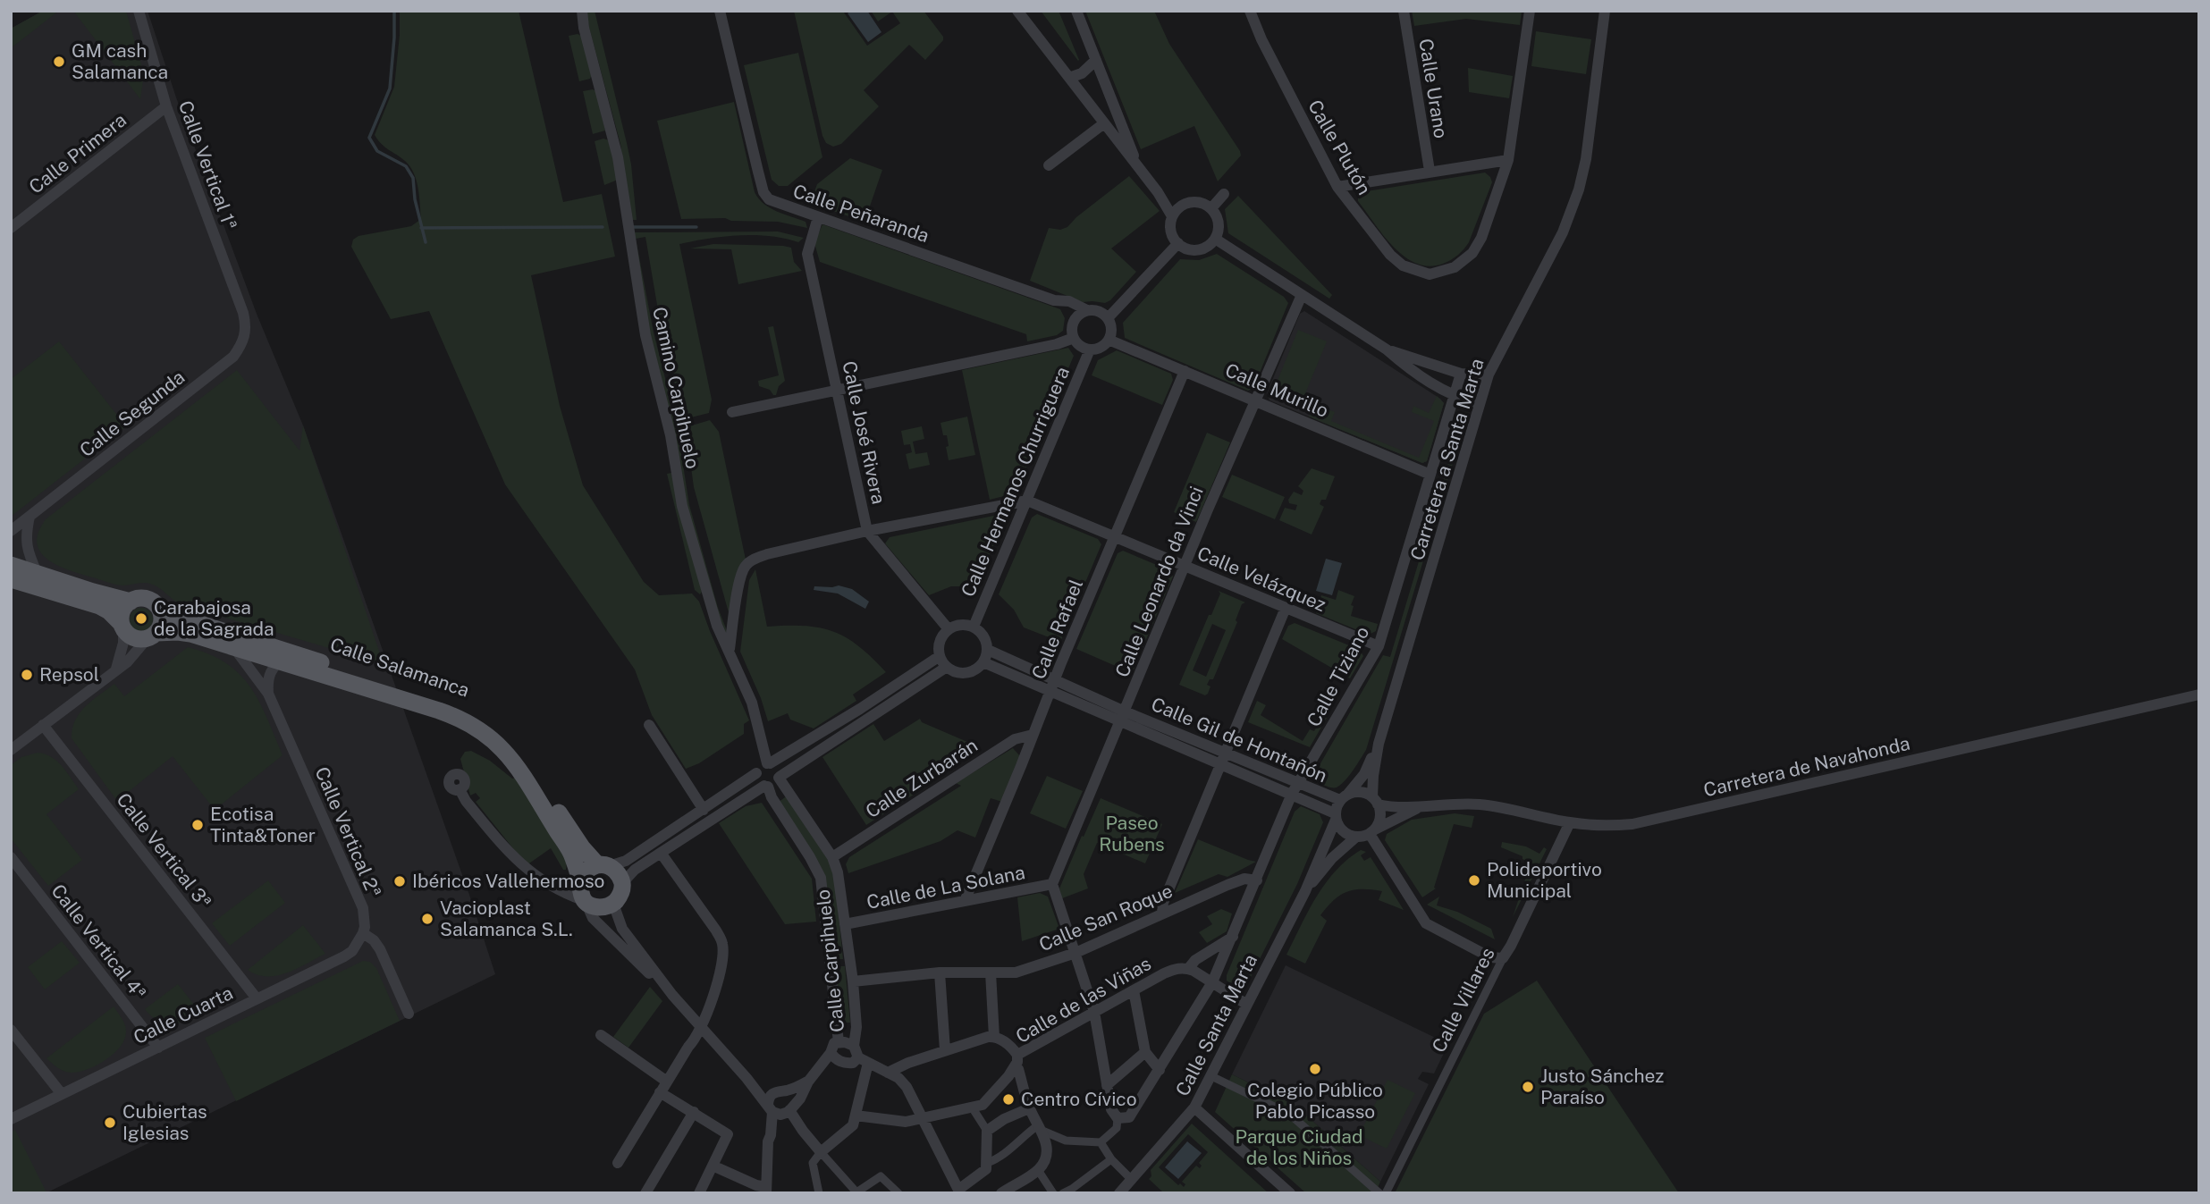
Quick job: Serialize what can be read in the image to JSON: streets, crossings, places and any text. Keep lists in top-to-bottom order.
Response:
{
  "streets": {
    "main road": ["Calle Salamanca"],
    "street": [
      "Calle Urano",
      "Calle Plutón",
      "Calle Primera",
      "Calle Vertical 1ª",
      "Calle Peñaranda",
      "Camino Carpihuelo",
      "Calle Murillo",
      "Calle Segunda",
      "Calle José Rivera",
      "Carretera a Santa Marta",
      "Calle Hermanos Churriguera",
      "Calle Velázquez",
      "Calle Leonardo da Vinci",
      "Calle Rafael",
      "Calle Tiziano",
      "Calle Gil de Hontañón",
      "Carretera de Navahonda",
      "Calle Zurbarán",
      "Calle Vertical 2ª",
      "Calle Vertical 3ª",
      "Calle de La Solana",
      "Calle San Roque",
      "Calle Vertical 4ª",
      "Calle Carpihuelo",
      "Calle de las Viñas",
      "Calle Villares",
      "Calle Cuarta",
      "Calle Santa Marta"
    ]
  },
  "crossings": [
    ["Calle Primera", "Calle Vertical 1ª"],
    ["Calle Vertical 1ª", "Calle Segunda"],
    ["Calle Peñaranda", "Calle Murillo"],
    ["Calle Peñaranda", "Calle José Rivera"],
    ["Calle Peñaranda", "Calle Hermanos Churriguera"],
    ["Camino Carpihuelo", "Calle Carpihuelo"],
    ["Calle Murillo", "Calle Hermanos Churriguera"],
    ["Calle Murillo", "Calle Leonardo da Vinci"],
    ["Calle Murillo", "Calle Rafael"],
    ["Calle Murillo", "Calle Tiziano"],
    ["Calle José Rivera", "Calle Hermanos Churriguera"],
    ["Calle José Rivera", "Calle Gil de Hontañón"],
    ["Carretera a Santa Marta", "Calle Gil de Hontañón"],
    ["Carretera a Santa Marta", "Carretera de Navahonda"],
    ["Carretera a Santa Marta", "Calle Santa Marta"],
    ["Calle Hermanos Churriguera", "Calle Velázquez"],
    ["Calle Hermanos Churriguera", "Calle Gil de Hontañón"],
    ["Calle Velázquez", "Calle Leonardo da Vinci"],
    ["Calle Velázquez", "Calle Rafael"],
    ["Calle Velázquez", "Calle Tiziano"],
    ["Calle Leonardo da Vinci", "Calle Gil de Hontañón"],
    ["Calle Leonardo da Vinci", "Calle de La Solana"],
    ["Calle Rafael", "Calle Gil de Hontañón"],
    ["Calle Rafael", "Calle Zurbarán"],
    ["Calle Rafael", "Calle de La Solana"],
    ["Calle Salamanca", "Calle Vertical 2ª"],
    ["Calle Salamanca", "Calle Carpihuelo"],
    ["Calle Tiziano", "Calle Gil de Hontañón"],
    ["Calle Tiziano", "Calle San Roque"],
    ["Calle Tiziano", "Calle de las Viñas"],
    ["Calle Gil de Hontañón", "Carretera de Navahonda"],
    ["Calle Gil de Hontañón", "Calle Santa Marta"],
    ["Carretera de Navahonda", "Calle Villares"],
    ["Carretera de Navahonda", "Calle Santa Marta"],
    ["Calle Zurbarán", "Calle Carpihuelo"],
    ["Calle Vertical 2ª", "Calle Cuarta"],
    ["Calle Vertical 3ª", "Calle Cuarta"],
    ["Calle de La Solana", "Calle Carpihuelo"],
    ["Calle San Roque", "Calle Carpihuelo"],
    ["Calle Vertical 4ª", "Calle Cuarta"]
  ],
  "parks": ["Paseo Rubens", "Parque Ciudad de los Niños"],
  "places": [
    "GM cash Salamanca",
    "Carabajosa de la Sagrada",
    "Repsol",
    "Ecotisa Tinta&Toner",
    "Polideportivo Municipal",
    "Ibéricos Vallehermoso",
    "Vacioplast Salamanca S.L.",
    "Colegio Público Pablo Picasso",
    "Justo Sánchez Paraíso",
    "Centro Cívico",
    "Cubiertas Iglesias"
  ]
}
